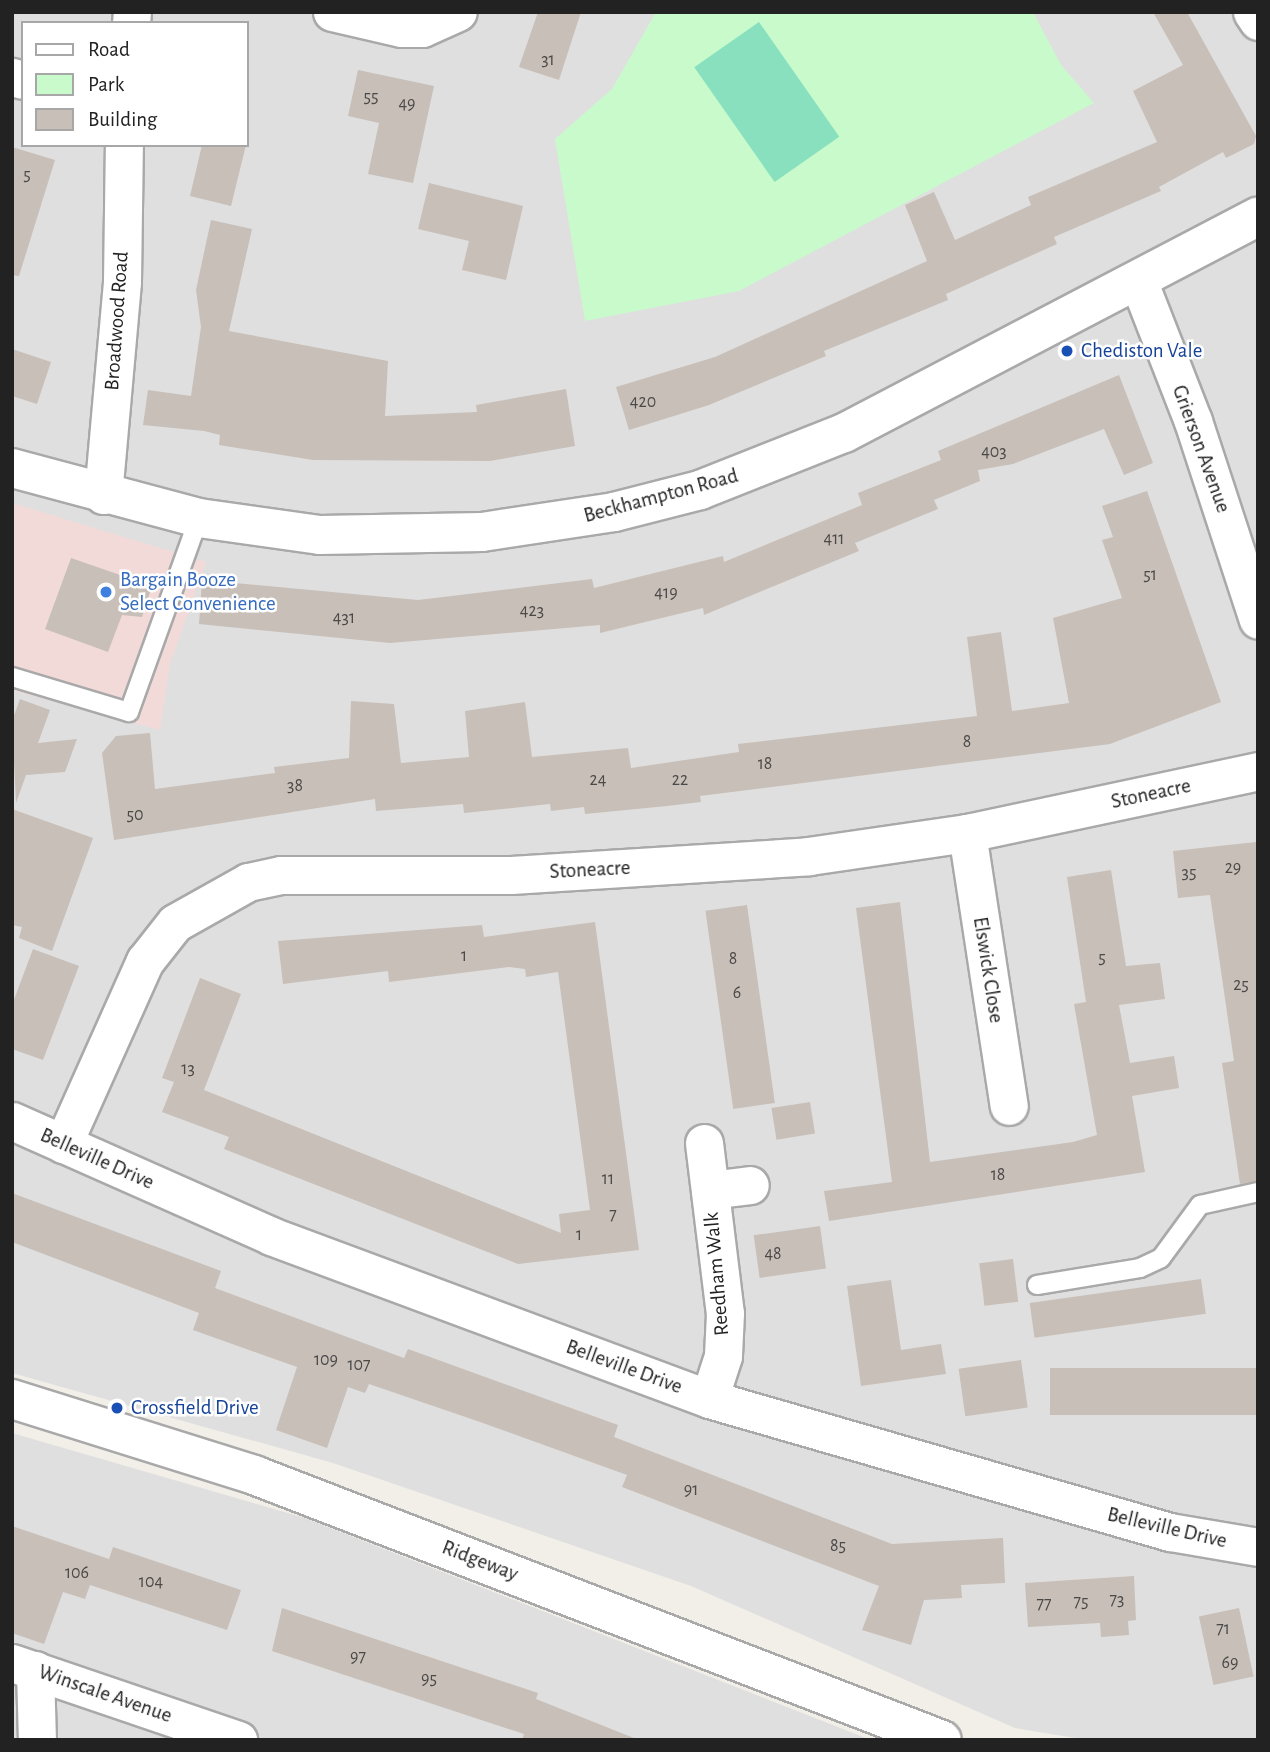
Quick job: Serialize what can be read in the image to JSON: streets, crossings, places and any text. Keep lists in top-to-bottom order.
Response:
{
  "streets": {
    "street": [
      "Broadwood Road",
      "Grierson Avenue",
      "Beckhampton Road",
      "Stoneacre",
      "Elswick Close",
      "Belleville Drive",
      "Reedham Walk",
      "Ridgeway",
      "Winscale Avenue"
    ]
  },
  "crossings": [
    ["Broadwood Road", "Beckhampton Road"],
    ["Grierson Avenue", "Beckhampton Road"],
    ["Stoneacre", "Elswick Close"],
    ["Stoneacre", "Belleville Drive"],
    ["Belleville Drive", "Reedham Walk"]
  ],
  "places": ["Chediston Vale", "Bargain Booze Select Convenience", "Crossfield Drive"],
  "house_numbers": [
    "31",
    "55",
    "49",
    "5",
    "420",
    "403",
    "411",
    "51",
    "419",
    "423",
    "431",
    "8",
    "18",
    "24",
    "22",
    "38",
    "50",
    "29",
    "35",
    "1",
    "5",
    "8",
    "25",
    "6",
    "13",
    "18",
    "11",
    "7",
    "1",
    "48",
    "109",
    "107",
    "91",
    "85",
    "106",
    "104",
    "73",
    "75",
    "77",
    "71",
    "97",
    "69",
    "95"
  ],
  "legend": ["Road", "Park", "Building"]
}
